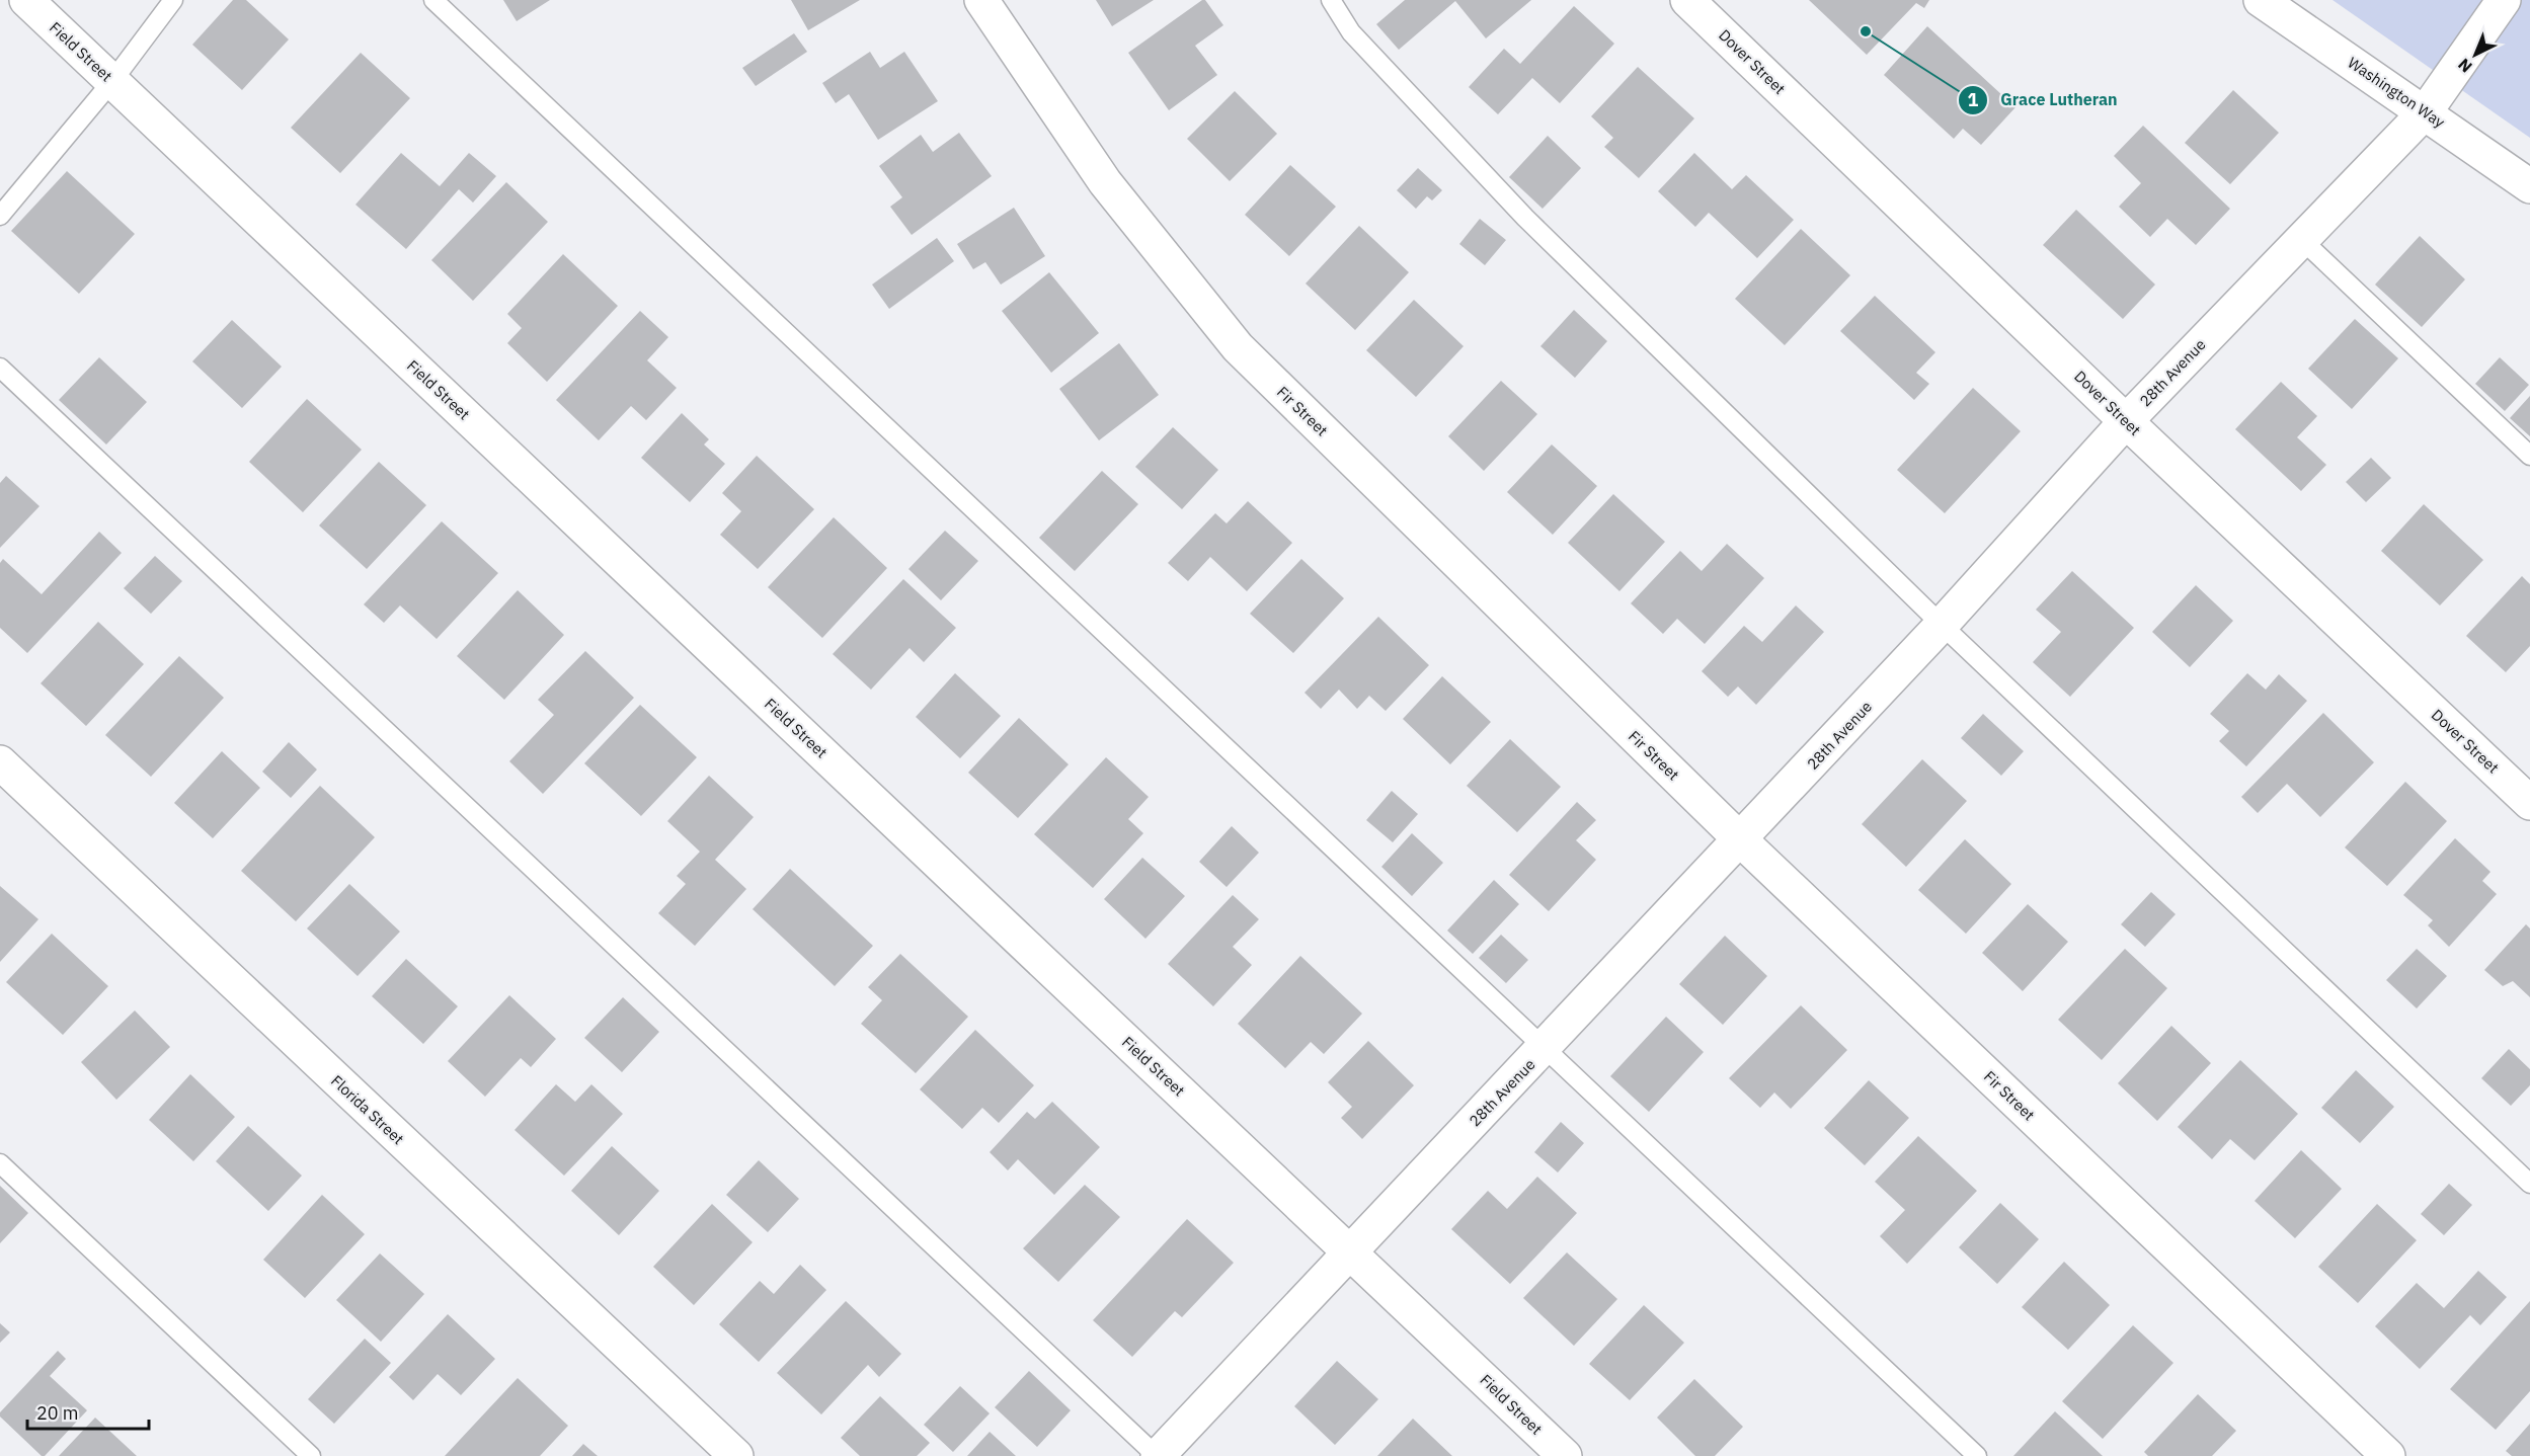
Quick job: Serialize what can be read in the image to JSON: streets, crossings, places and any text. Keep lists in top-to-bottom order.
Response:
{
  "streets": {
    "street": [
      "Field Street",
      "Dover Street",
      "Washington Way",
      "28th Avenue",
      "Fir Street",
      "Florida Street"
    ]
  },
  "crossings": [
    ["Field Street", "28th Avenue"],
    ["Dover Street", "28th Avenue"],
    ["Washington Way", "28th Avenue"],
    ["28th Avenue", "Fir Street"]
  ],
  "places": ["Grace Lutheran"],
  "scale_bar": "20 m",
  "north": "bottom left"
}
